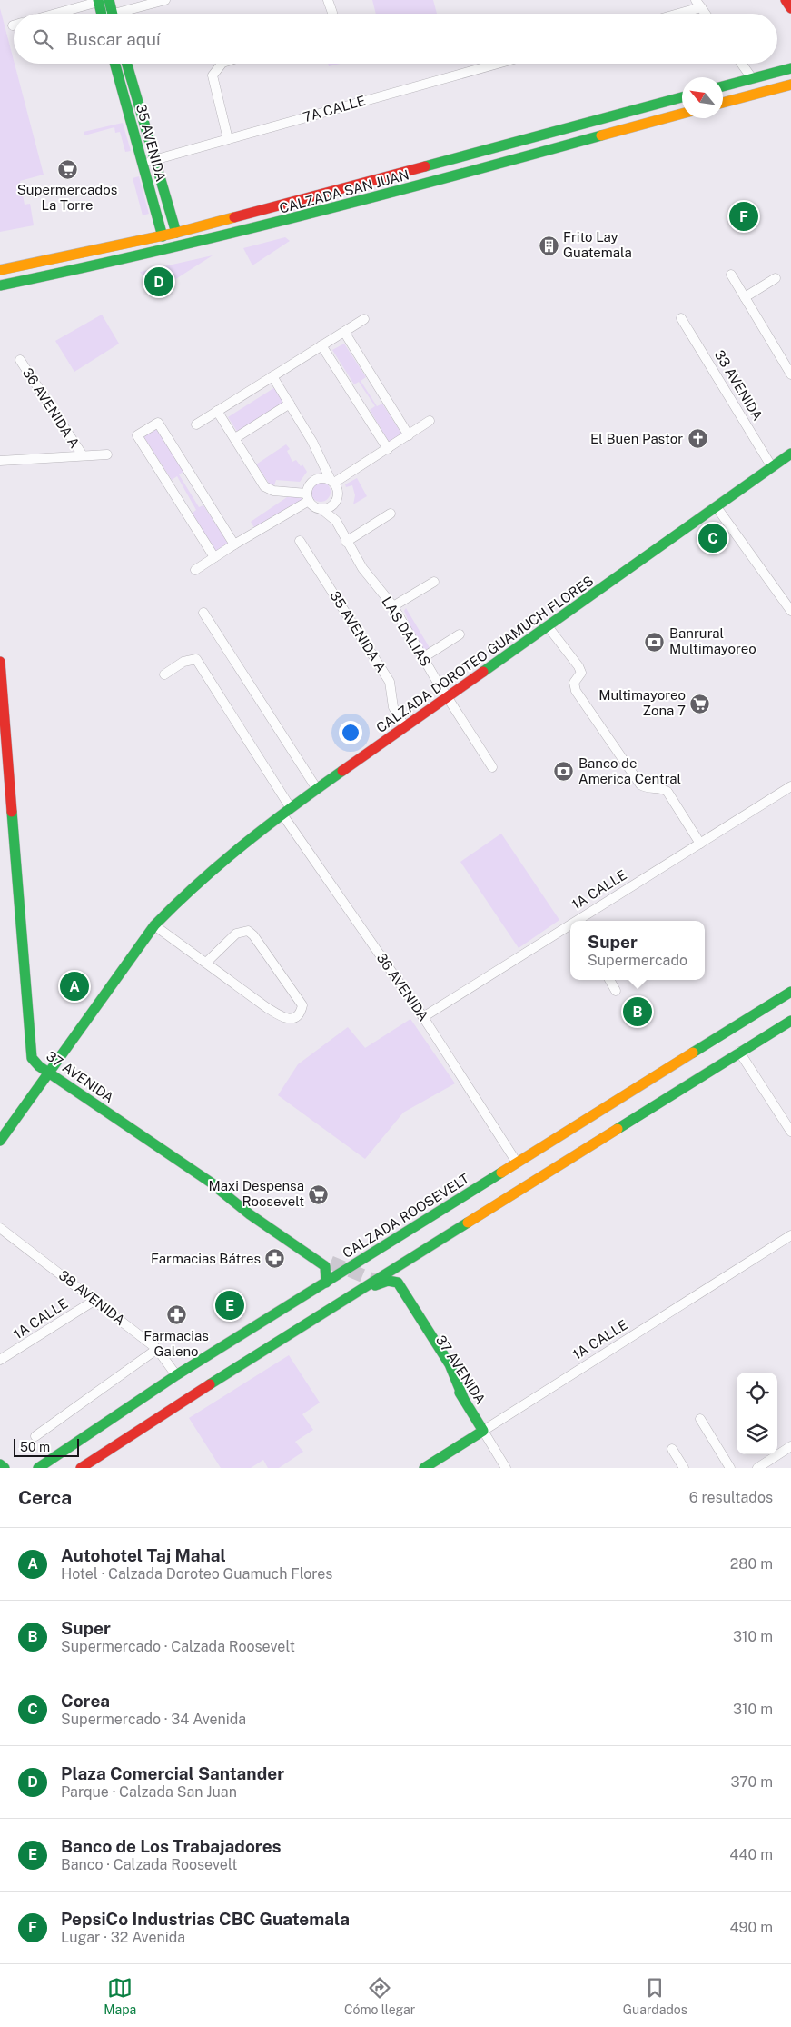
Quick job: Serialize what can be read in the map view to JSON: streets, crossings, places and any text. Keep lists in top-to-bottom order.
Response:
{
  "streets": {
    "main road": [
      "35 AVENIDA",
      "CALZADA SAN JUAN",
      "CALZADA DOROTEO GUAMUCH FLORES",
      "1A CALLE",
      "37 AVENIDA",
      "CALZADA ROOSEVELT"
    ],
    "street": [
      "7A CALLE",
      "33 AVENIDA",
      "36 AVENIDA A",
      "35 AVENIDA A",
      "LAS DALIAS",
      "36 AVENIDA",
      "38 AVENIDA"
    ]
  },
  "crossings": [
    ["7A CALLE", "35 AVENIDA"],
    ["35 AVENIDA", "CALZADA SAN JUAN"],
    ["33 AVENIDA", "CALZADA DOROTEO GUAMUCH FLORES"],
    ["35 AVENIDA A", "CALZADA DOROTEO GUAMUCH FLORES"],
    ["LAS DALIAS", "CALZADA DOROTEO GUAMUCH FLORES"],
    ["CALZADA DOROTEO GUAMUCH FLORES", "36 AVENIDA"],
    ["CALZADA DOROTEO GUAMUCH FLORES", "37 AVENIDA"],
    ["1A CALLE", "36 AVENIDA"],
    ["1A CALLE", "37 AVENIDA"],
    ["1A CALLE", "38 AVENIDA"],
    ["36 AVENIDA", "CALZADA ROOSEVELT"],
    ["CALZADA ROOSEVELT", "38 AVENIDA"]
  ],
  "places": {
    "supermarket": ["Supermercados La Torre", "Multimayoreo Zona 7", "Maxi Despensa Roosevelt"],
    "building": ["Frito Lay Guatemala"],
    "church": ["El Buen Pastor"],
    "bank": ["Banrural Multimayoreo", "Banco de America Central"],
    "pharmacy": ["Farmacias Bátres", "Farmacias Galeno"]
  },
  "scale_bar": "50 m",
  "north": "top left",
  "page": {
    "search": "Buscar aquí",
    "pins": [
      "F",
      "D",
      "C",
      "A",
      "B",
      "E"
    ],
    "popup": ["Super", "Supermercado"],
    "scale": "50 m",
    "heading": ["Cerca", "6 resultados"],
    "list": [
      {
        "mark": "A",
        "name": "Autohotel Taj Mahal",
        "note": "Hotel · Calzada Doroteo Guamuch Flores",
        "value": "280 m"
      },
      {
        "mark": "B",
        "name": "Super",
        "note": "Supermercado · Calzada Roosevelt",
        "value": "310 m"
      },
      {
        "mark": "C",
        "name": "Corea",
        "note": "Supermercado · 34 Avenida",
        "value": "310 m"
      },
      {
        "mark": "D",
        "name": "Plaza Comercial Santander",
        "note": "Parque · Calzada San Juan",
        "value": "370 m"
      },
      {
        "mark": "E",
        "name": "Banco de Los Trabajadores",
        "note": "Banco · Calzada Roosevelt",
        "value": "440 m"
      },
      {
        "mark": "F",
        "name": "PepsiCo Industrias CBC Guatemala",
        "note": "Lugar · 32 Avenida",
        "value": "490 m"
      }
    ],
    "nav": ["Mapa", "Cómo llegar", "Guardados"]
  }
}
